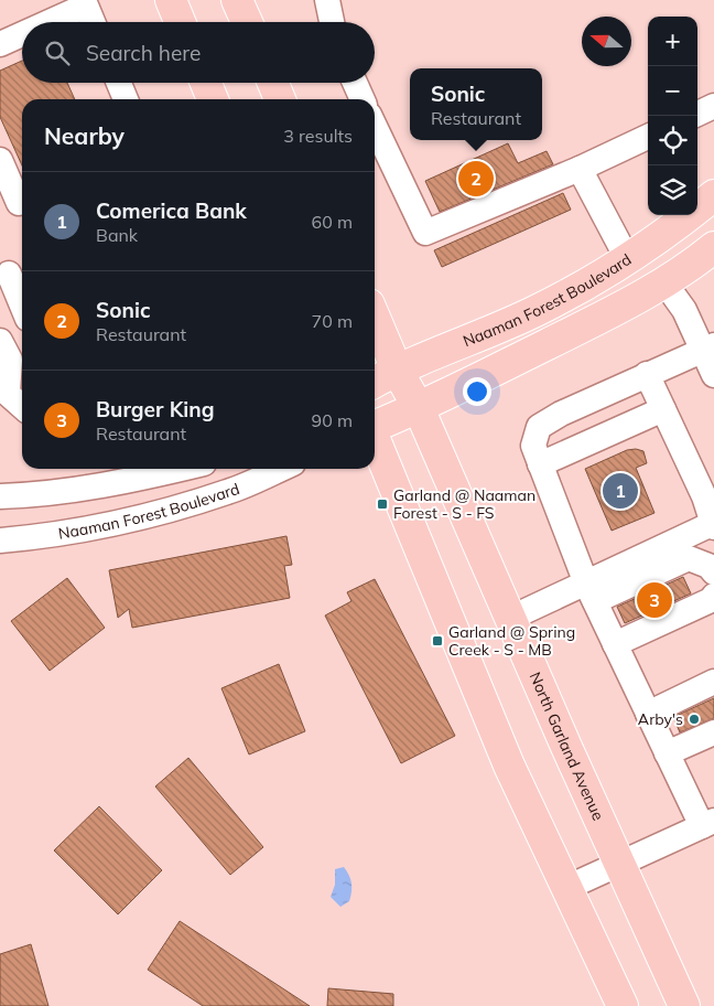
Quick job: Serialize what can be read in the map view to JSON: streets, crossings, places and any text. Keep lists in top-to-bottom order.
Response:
{
  "streets": {
    "main road": ["Naaman Forest Boulevard", "North Garland Avenue"]
  },
  "crossings": [
    ["Naaman Forest Boulevard", "North Garland Avenue"]
  ],
  "places": {
    "transit": ["Garland @ Naaman Forest - S - FS", "Garland @ Spring Creek - S - MB"],
    "other": ["Arby's"]
  },
  "north": "left",
  "page": {
    "map_buttons": ["+", "−"],
    "search": "Search here",
    "popup": ["Sonic", "Restaurant"],
    "heading": ["Nearby", "3 results"],
    "pins": ["2", "1", "3"],
    "list": [
      {
        "mark": "1",
        "name": "Comerica Bank",
        "note": "Bank",
        "value": "60 m"
      },
      {
        "mark": "2",
        "name": "Sonic",
        "note": "Restaurant",
        "value": "70 m"
      },
      {
        "mark": "3",
        "name": "Burger King",
        "note": "Restaurant",
        "value": "90 m"
      }
    ]
  }
}
